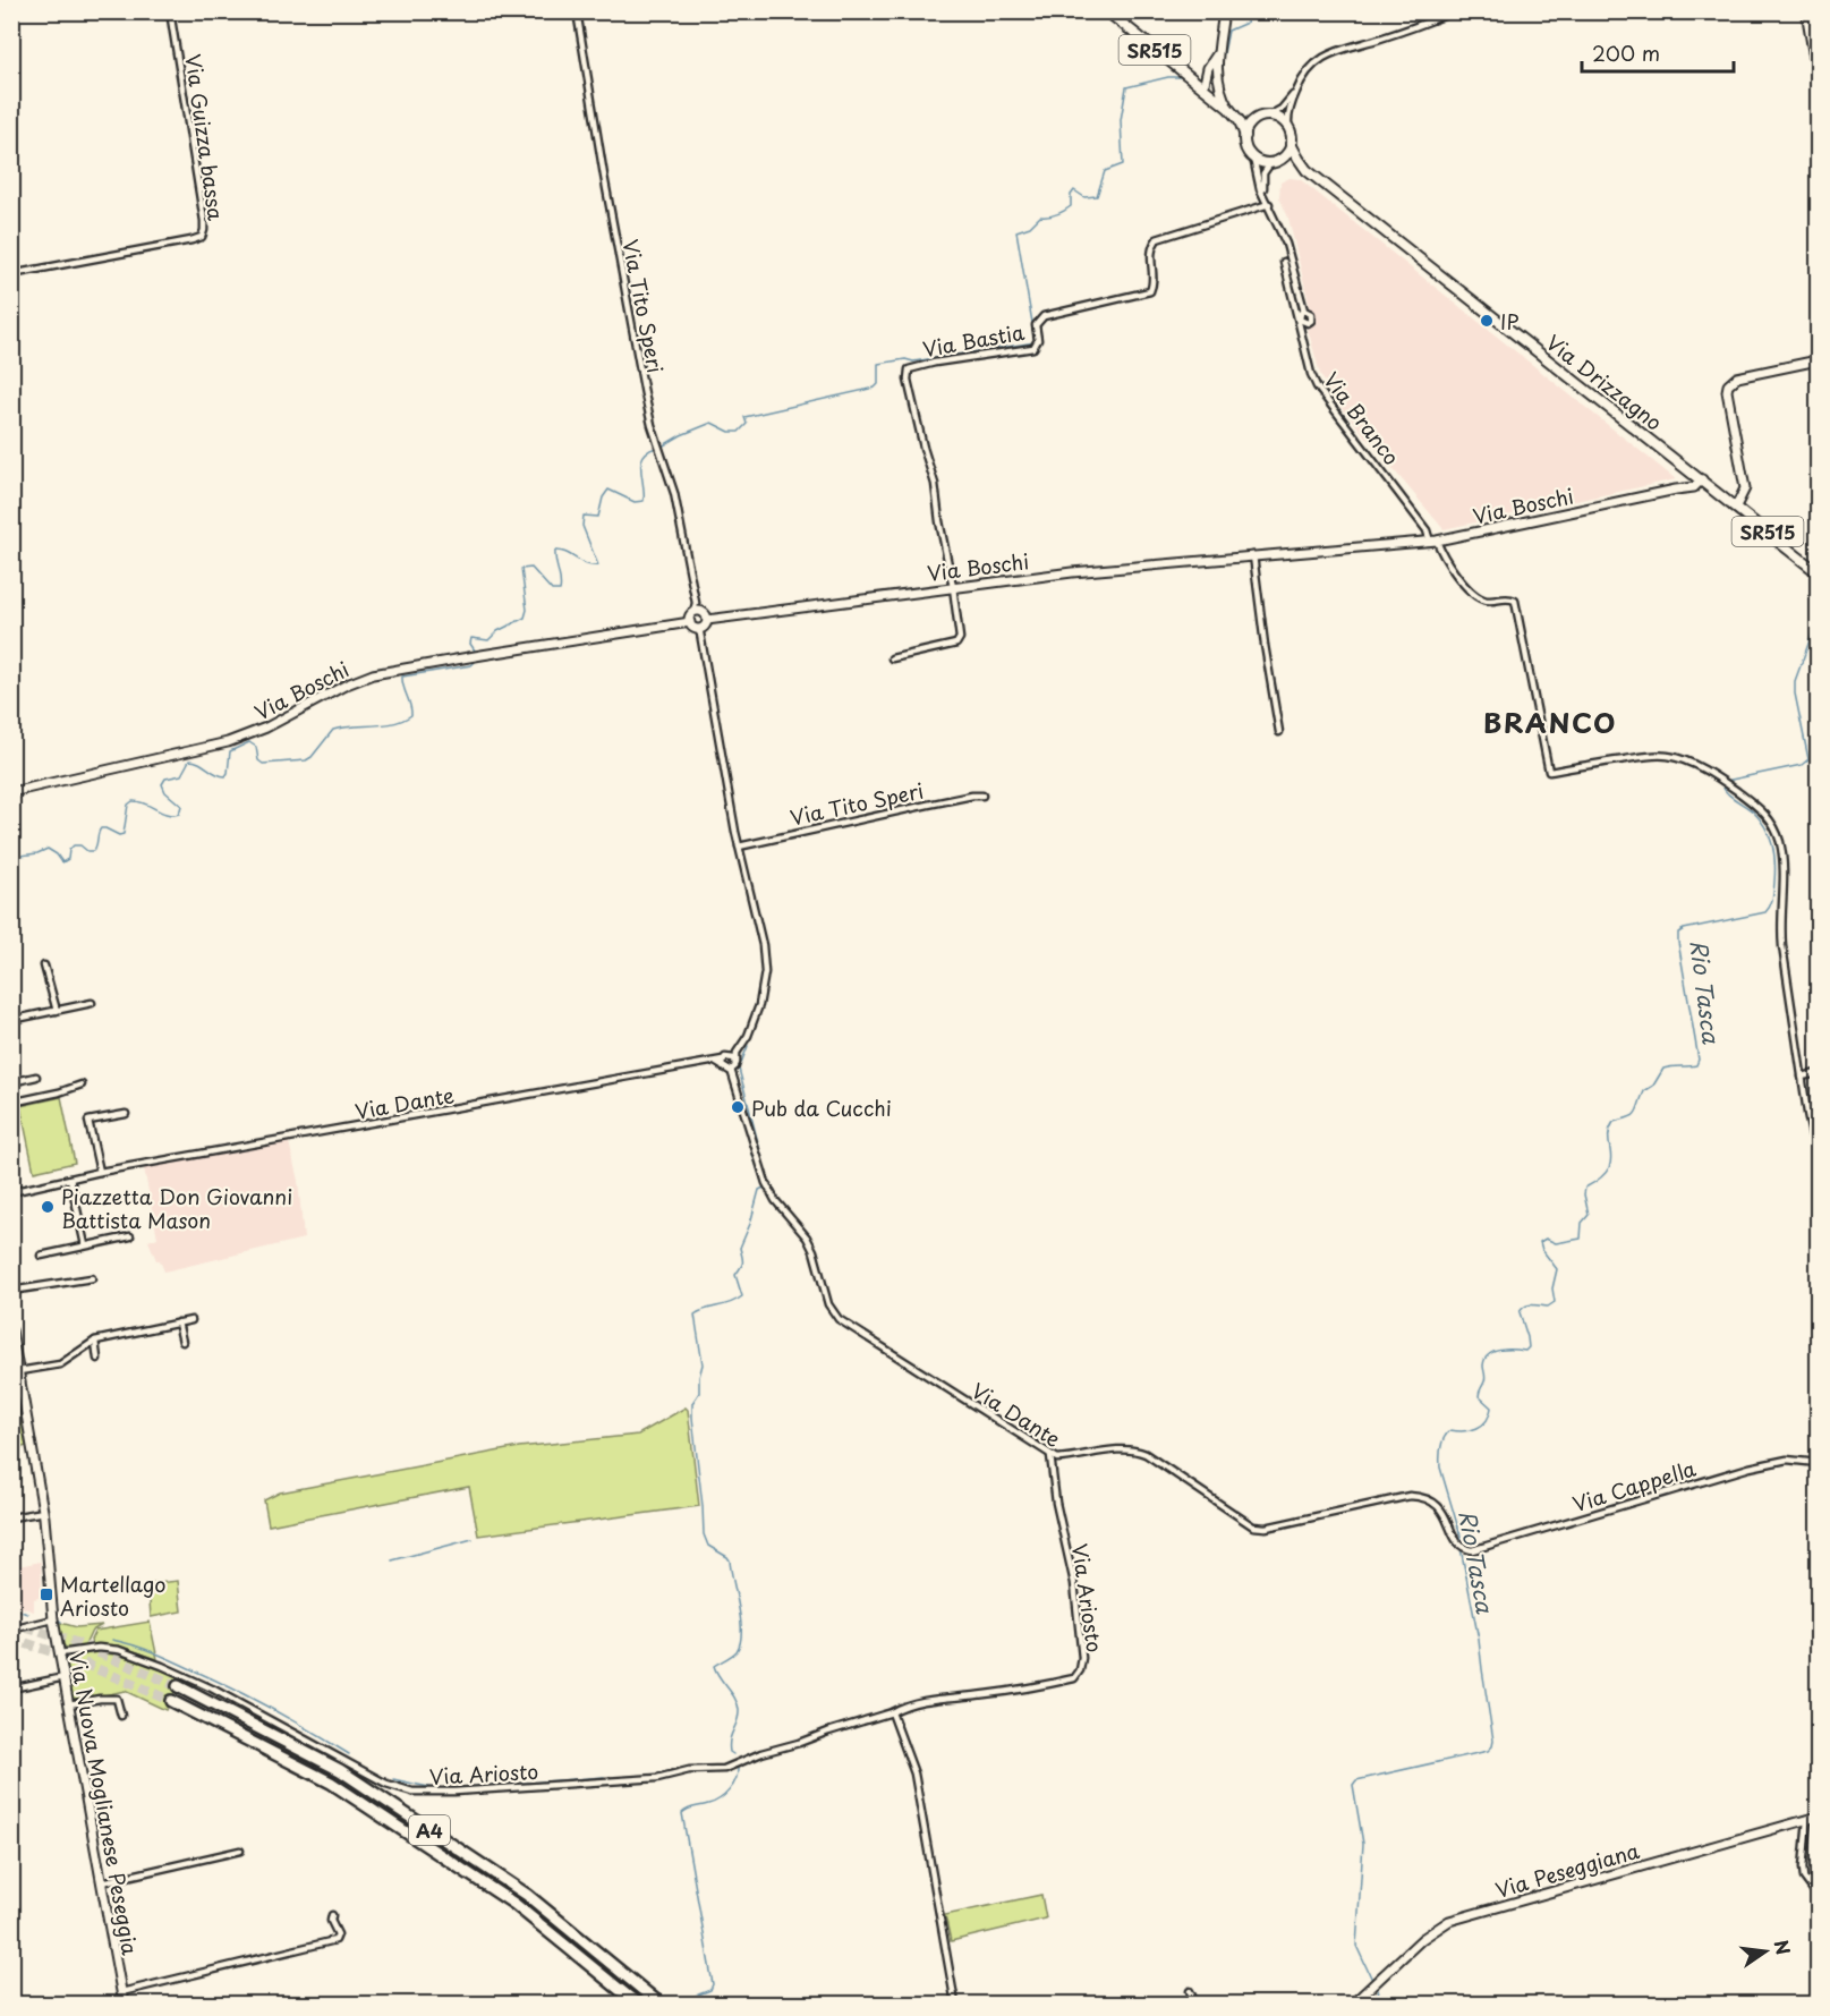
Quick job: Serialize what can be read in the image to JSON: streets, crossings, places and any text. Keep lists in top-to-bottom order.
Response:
{
  "streets": {
    "highway": ["A4"],
    "main road": ["SR515", "Via Drizzagno"],
    "street": [
      "Via Guizza bassa",
      "Via Tito Speri",
      "Via Bastia",
      "Via Branco",
      "Via Boschi",
      "Via Dante",
      "Via Cappella",
      "Via Ariosto",
      "Via Nuova Moglianese Peseggia",
      "Via Peseggiana"
    ]
  },
  "crossings": [
    ["Via Bastia", "Via Boschi"],
    ["Via Drizzagno", "Via Boschi"],
    ["Via Branco", "Via Boschi"],
    ["Via Dante", "Via Cappella"],
    ["Via Dante", "Via Ariosto"],
    ["Via Ariosto", "Via Nuova Moglianese Peseggia"]
  ],
  "districts": ["BRANCO"],
  "water": ["Rio Tasca"],
  "places": {
    "other": ["IP", "Pub da Cucchi", "Piazzetta Don Giovanni Battista Mason"],
    "transit": ["Martellago Ariosto"]
  },
  "scale_bar": "200 m",
  "north": "right"
}
